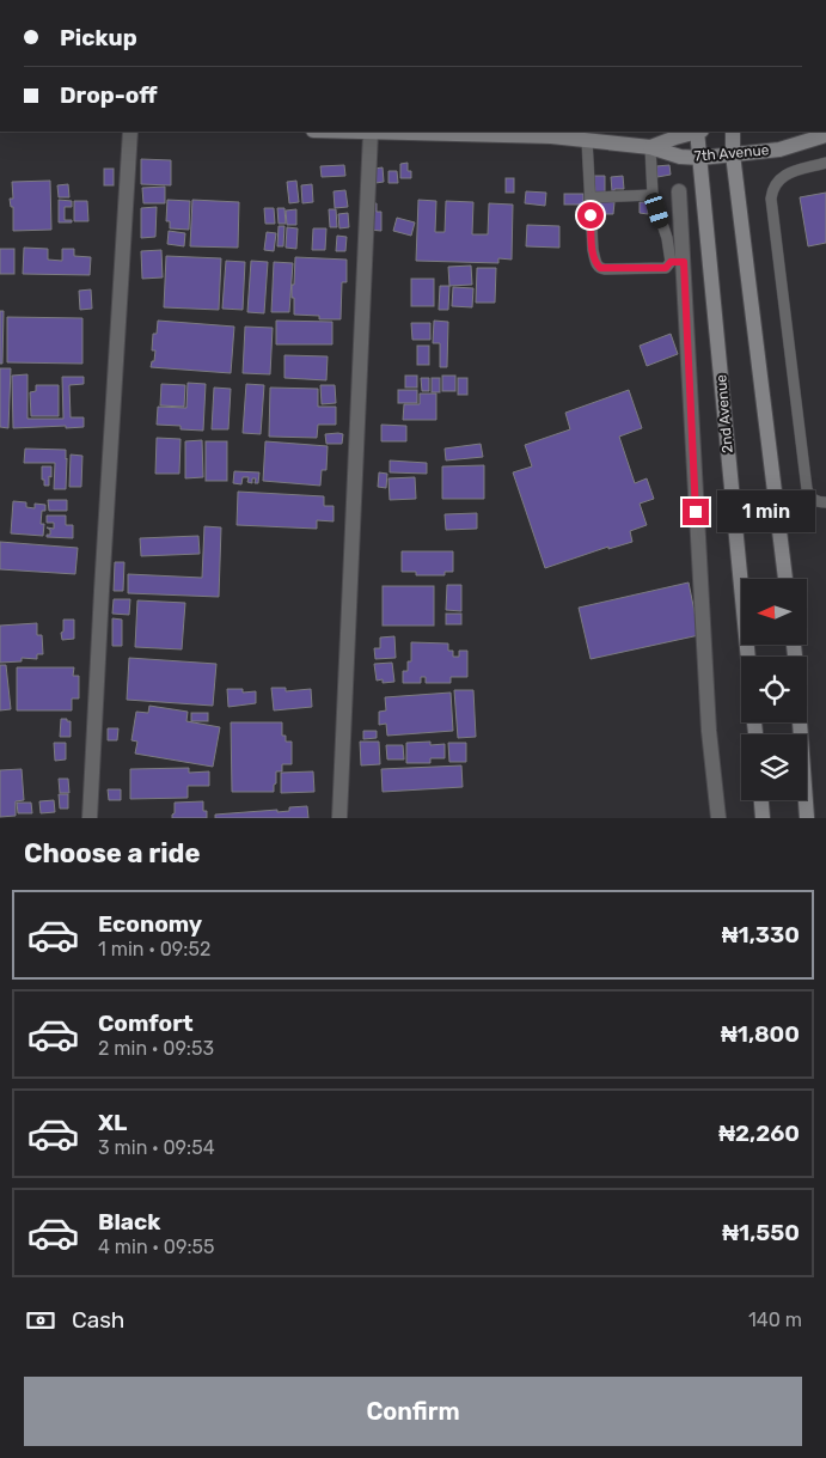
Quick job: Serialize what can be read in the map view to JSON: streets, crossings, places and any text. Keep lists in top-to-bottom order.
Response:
{
  "streets": {
    "street": ["7th Avenue", "2nd Avenue"]
  },
  "crossings": [
    ["7th Avenue", "2nd Avenue"]
  ],
  "north": "left",
  "page": {
    "banner": ["Pickup", "Drop-off"],
    "bubble": "1 min",
    "heading": "Choose a ride",
    "list": [
      {
        "name": "Economy",
        "note": "1 min · 09:52",
        "value": "₦1,330"
      },
      {
        "name": "Comfort",
        "note": "2 min · 09:53",
        "value": "₦1,800"
      },
      {
        "name": "XL",
        "note": "3 min · 09:54",
        "value": "₦2,260"
      },
      {
        "name": "Black",
        "note": "4 min · 09:55",
        "value": "₦1,550"
      }
    ],
    "pay": ["Cash", "140 m"],
    "buttons": "Confirm"
  }
}
